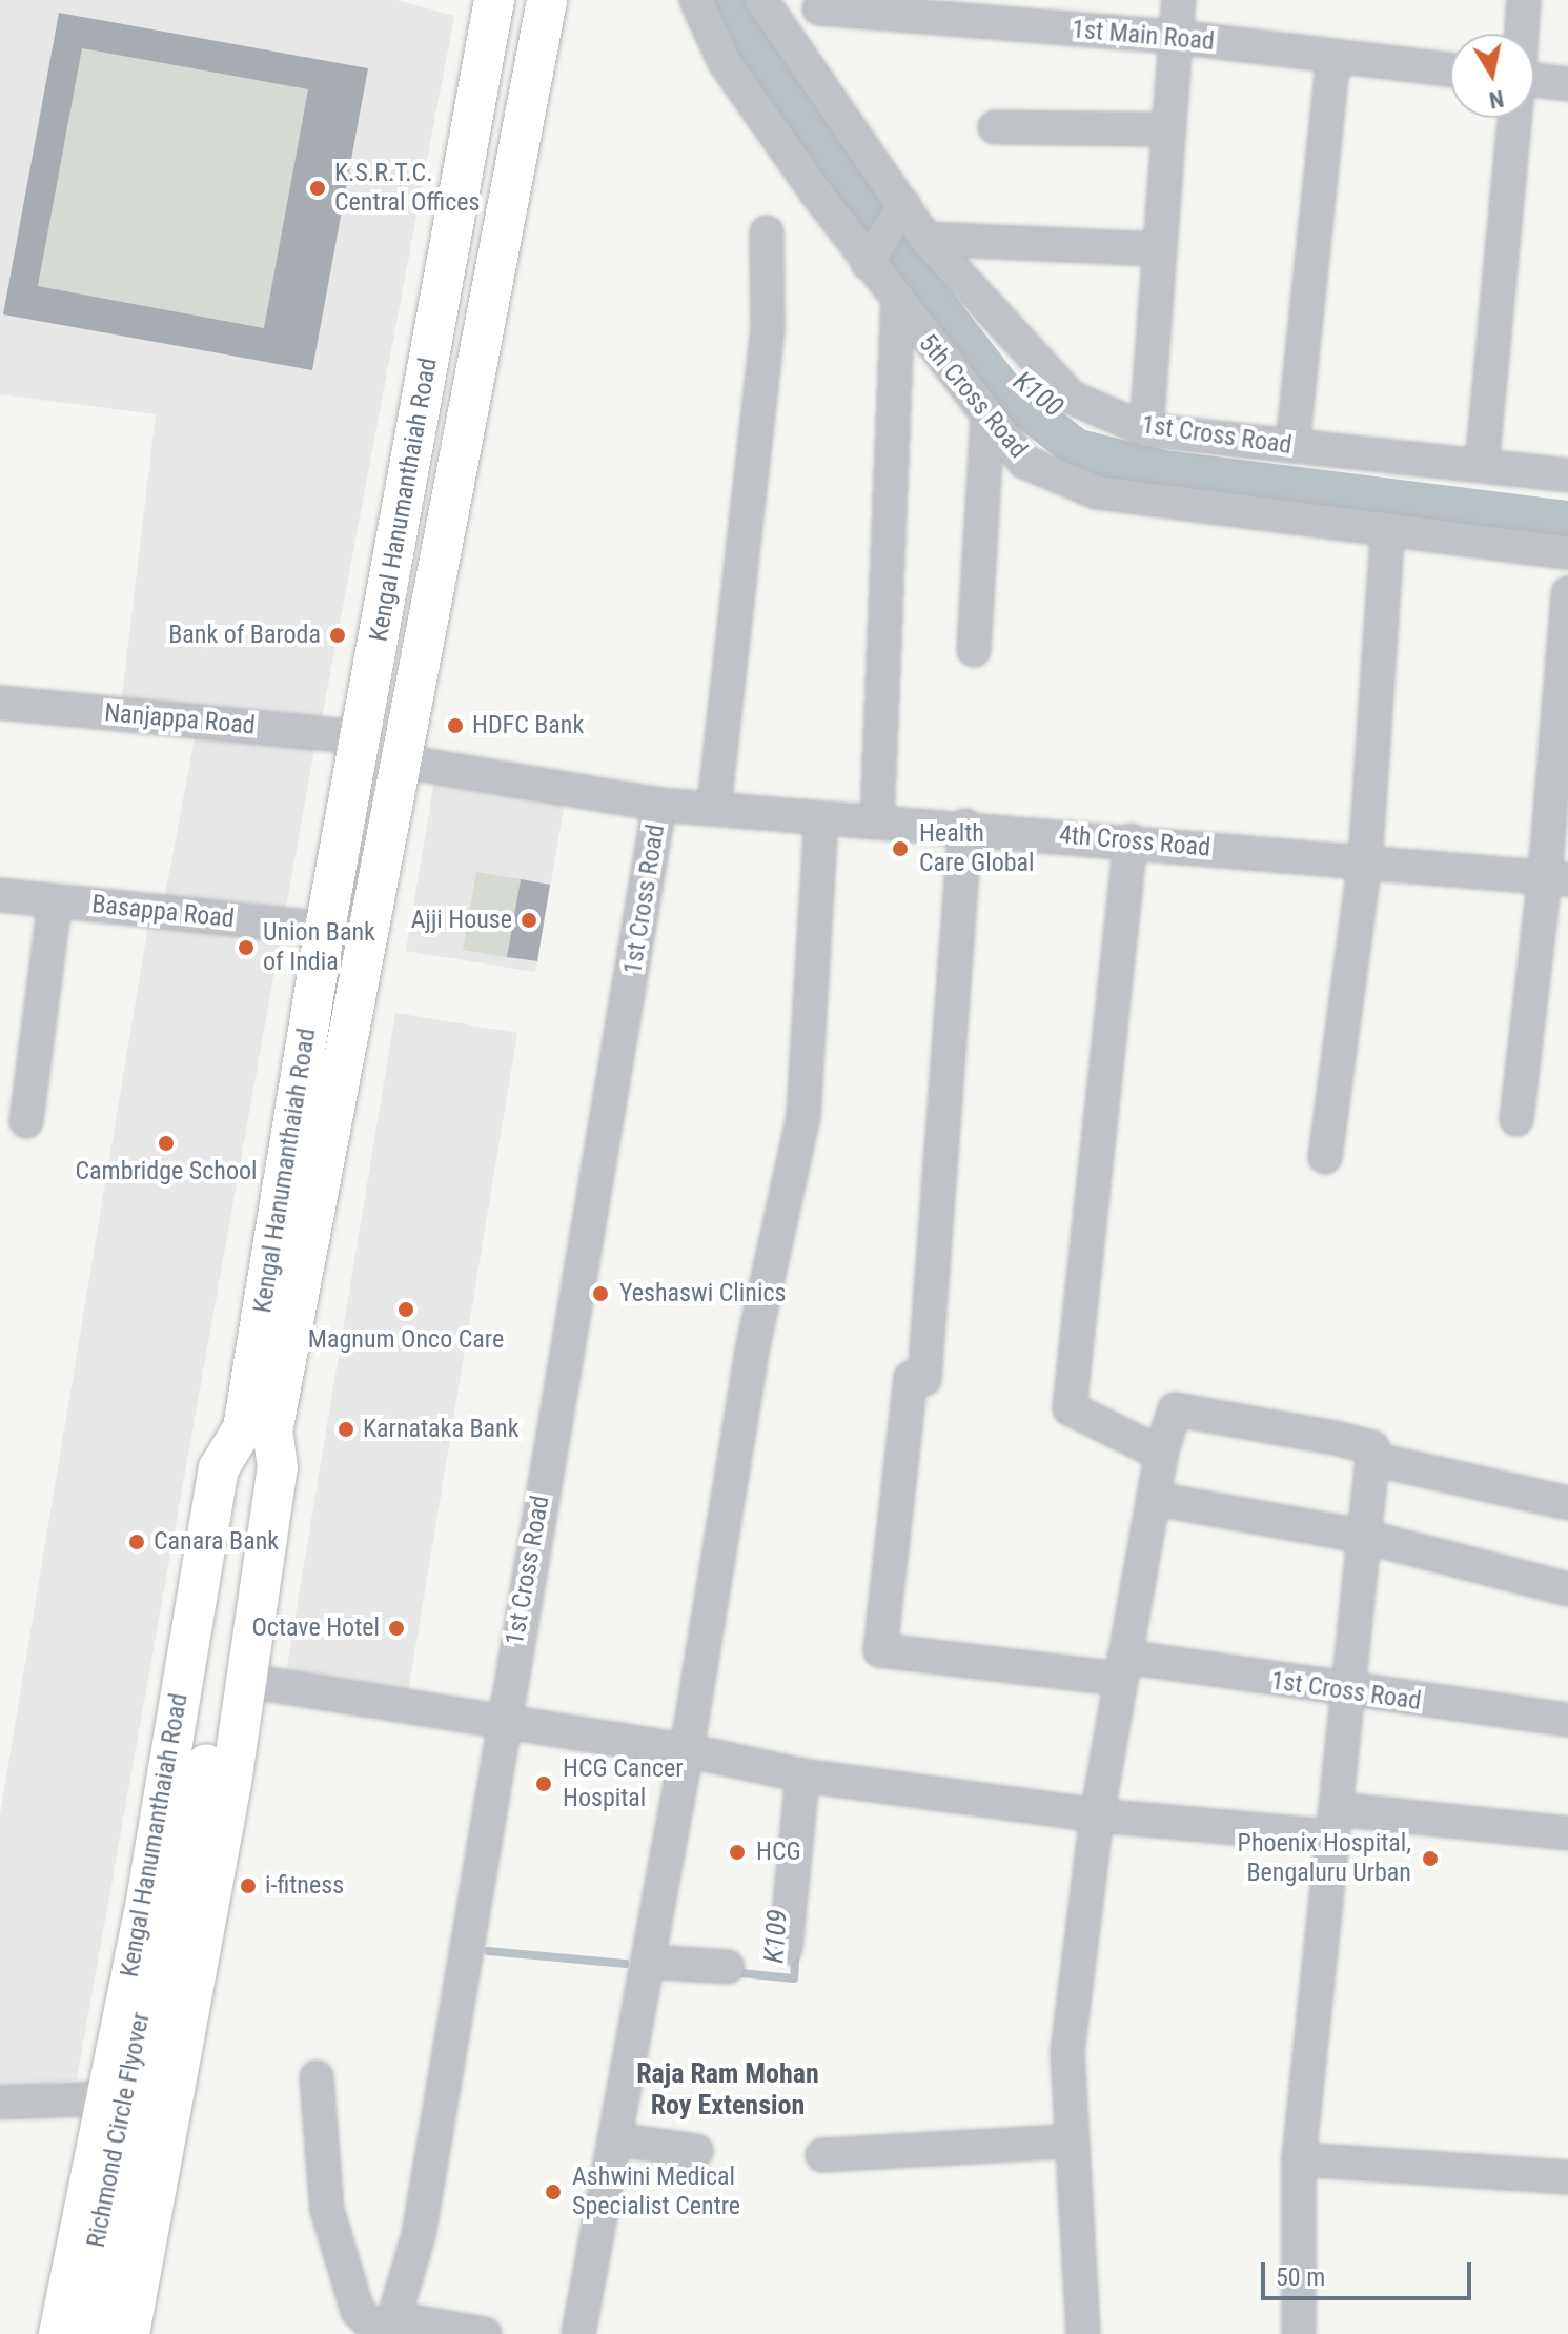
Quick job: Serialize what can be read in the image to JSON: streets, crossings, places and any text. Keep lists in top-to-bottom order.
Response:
{
  "streets": {
    "main road": ["Kengal Hanumanthaiah Road", "Richmond Circle Flyover"],
    "street": [
      "1st Main Road",
      "5th Cross Road",
      "1st Cross Road",
      "Nanjappa Road",
      "4th Cross Road",
      "Basappa Road"
    ]
  },
  "crossings": [
    ["1st Cross Road", "4th Cross Road"],
    ["Kengal Hanumanthaiah Road", "Nanjappa Road"],
    ["Kengal Hanumanthaiah Road", "4th Cross Road"],
    ["Kengal Hanumanthaiah Road", "Basappa Road"],
    ["Kengal Hanumanthaiah Road", "Richmond Circle Flyover"]
  ],
  "districts": ["Raja Ram Mohan Roy Extension"],
  "water": ["K100", "K109"],
  "places": [
    "K.S.R.T.C. Central Offices",
    "Bank of Baroda",
    "HDFC Bank",
    "Health Care Global",
    "Ajji House",
    "Union Bank of India",
    "Cambridge School",
    "Yeshaswi Clinics",
    "Magnum Onco Care",
    "Karnataka Bank",
    "Canara Bank",
    "Octave Hotel",
    "HCG Cancer Hospital",
    "HCG",
    "Phoenix Hospital, Bengaluru Urban",
    "i-fitness",
    "Ashwini Medical Specialist Centre"
  ],
  "scale_bar": "50 m",
  "north": "bottom"
}
